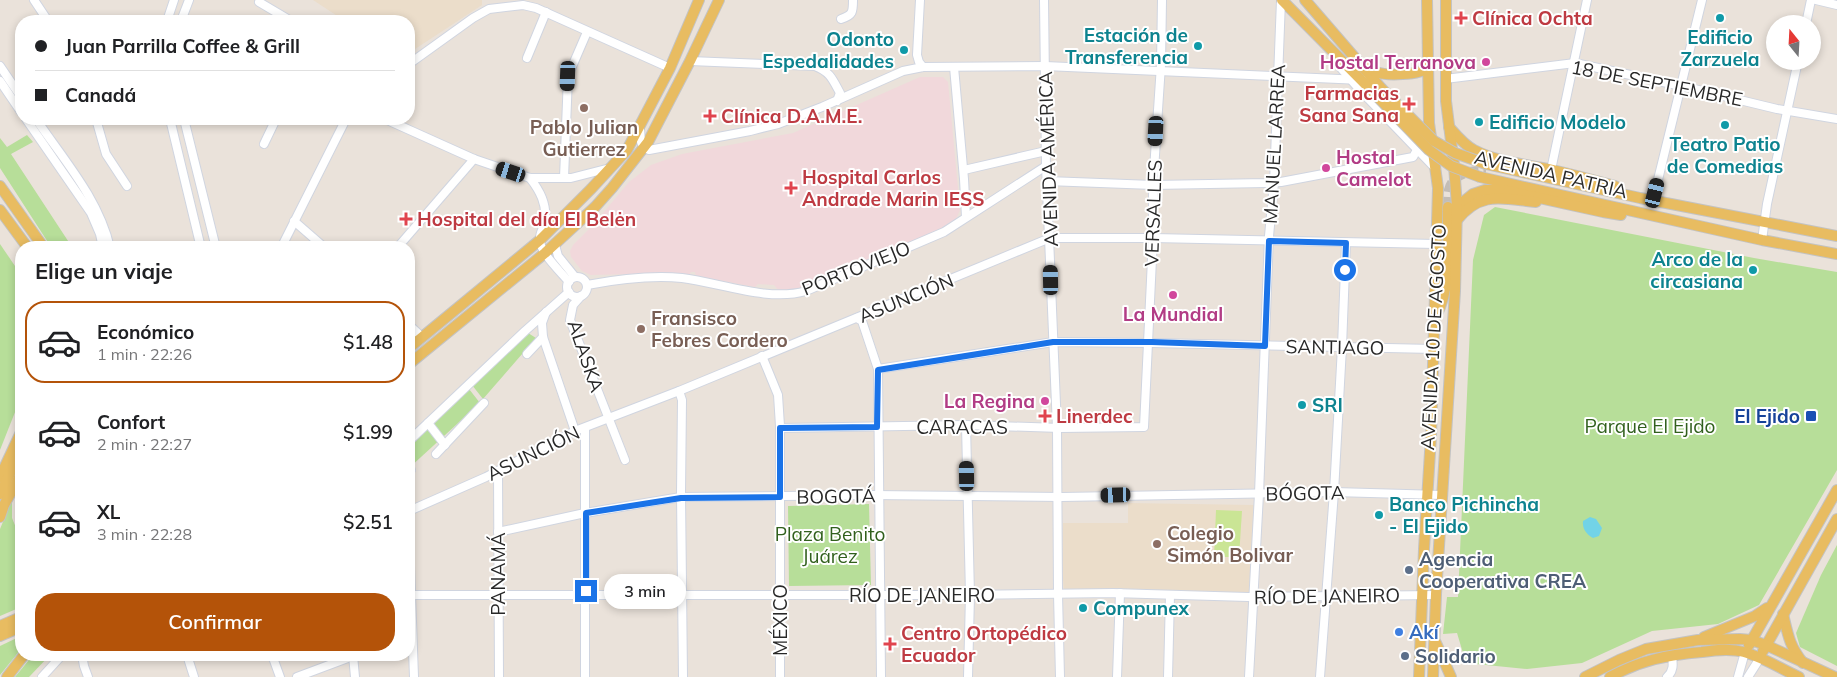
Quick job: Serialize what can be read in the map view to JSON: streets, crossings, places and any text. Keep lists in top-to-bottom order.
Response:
{
  "streets": {
    "main road": ["AVENIDA PATRIA", "AVENIDA 10 DE AGOSTO"],
    "street": [
      "18 DE SEPTIEMBRE",
      "MANUEL LARREA",
      "AVENIDA AMÉRICA",
      "VERSALLES",
      "PORTOVIEJO",
      "ASUNCIÓN",
      "SANTIAGO",
      "ALASKA",
      "CARACAS",
      "BÓGOTA",
      "BOGOTÁ",
      "PANAMÁ",
      "RÍO DE JANEIRO",
      "MÉXICO"
    ]
  },
  "crossings": [
    ["18 DE SEPTIEMBRE", "AVENIDA 10 DE AGOSTO"],
    ["MANUEL LARREA", "ASUNCIÓN"],
    ["MANUEL LARREA", "SANTIAGO"],
    ["MANUEL LARREA", "BÓGOTA"],
    ["MANUEL LARREA", "RÍO DE JANEIRO"],
    ["AVENIDA AMÉRICA", "PORTOVIEJO"],
    ["AVENIDA AMÉRICA", "ASUNCIÓN"],
    ["AVENIDA AMÉRICA", "SANTIAGO"],
    ["AVENIDA AMÉRICA", "CARACAS"],
    ["AVENIDA AMÉRICA", "BÓGOTA"],
    ["AVENIDA AMÉRICA", "BOGOTÁ"],
    ["AVENIDA AMÉRICA", "RÍO DE JANEIRO"],
    ["VERSALLES", "ASUNCIÓN"],
    ["VERSALLES", "SANTIAGO"],
    ["VERSALLES", "CARACAS"],
    ["PORTOVIEJO", "ALASKA"],
    ["ASUNCIÓN", "AVENIDA 10 DE AGOSTO"],
    ["ASUNCIÓN", "ALASKA"],
    ["ASUNCIÓN", "PANAMÁ"],
    ["ASUNCIÓN", "MÉXICO"],
    ["AVENIDA 10 DE AGOSTO", "SANTIAGO"],
    ["AVENIDA 10 DE AGOSTO", "BÓGOTA"],
    ["AVENIDA 10 DE AGOSTO", "RÍO DE JANEIRO"],
    ["CARACAS", "MÉXICO"],
    ["BÓGOTA", "BOGOTÁ"],
    ["BOGOTÁ", "PANAMÁ"],
    ["BOGOTÁ", "MÉXICO"],
    ["PANAMÁ", "RÍO DE JANEIRO"],
    ["RÍO DE JANEIRO", "MÉXICO"]
  ],
  "parks": ["Parque El Ejido", "Plaza Benito Juárez"],
  "places": {
    "health": [
      "Clínica Ochta",
      "Farmacias Sana Sana",
      "Clínica D.A.M.E.",
      "Hospital Carlos Andrade Marin IESS",
      "Hospital del día El Belėn",
      "Linerdec",
      "Centro Ortopédico Ecuador"
    ],
    "other": [
      "Edificio Zarzuela",
      "Estación de Transferencia",
      "Odonto Espedalidades",
      "Hostal Terranova",
      "Pablo Julian Gutierrez",
      "Edificio Modelo",
      "Teatro Patio de Comedias",
      "Hostal Camelot",
      "Arco de la circasiana",
      "La Mundial",
      "Fransisco Febres Cordero",
      "La Regina",
      "SRI",
      "Banco Pichincha - El Ejido",
      "Colegio Simón Bolivar",
      "Agencia Cooperativa CREA",
      "Compunex",
      "Akí",
      "Solidario"
    ],
    "transit": ["El Ejido"]
  },
  "north": "top",
  "page": {
    "banner": ["Juan Parrilla Coffee & Grill", "Canadá"],
    "heading": "Elige un viaje",
    "list": [
      {
        "name": "Económico",
        "note": "1 min · 22:26",
        "value": "$1.48"
      },
      {
        "name": "Confort",
        "note": "2 min · 22:27",
        "value": "$1.99"
      },
      {
        "name": "XL",
        "note": "3 min · 22:28",
        "value": "$2.51"
      }
    ],
    "bubble": "3 min",
    "buttons": "Confirmar"
  }
}
